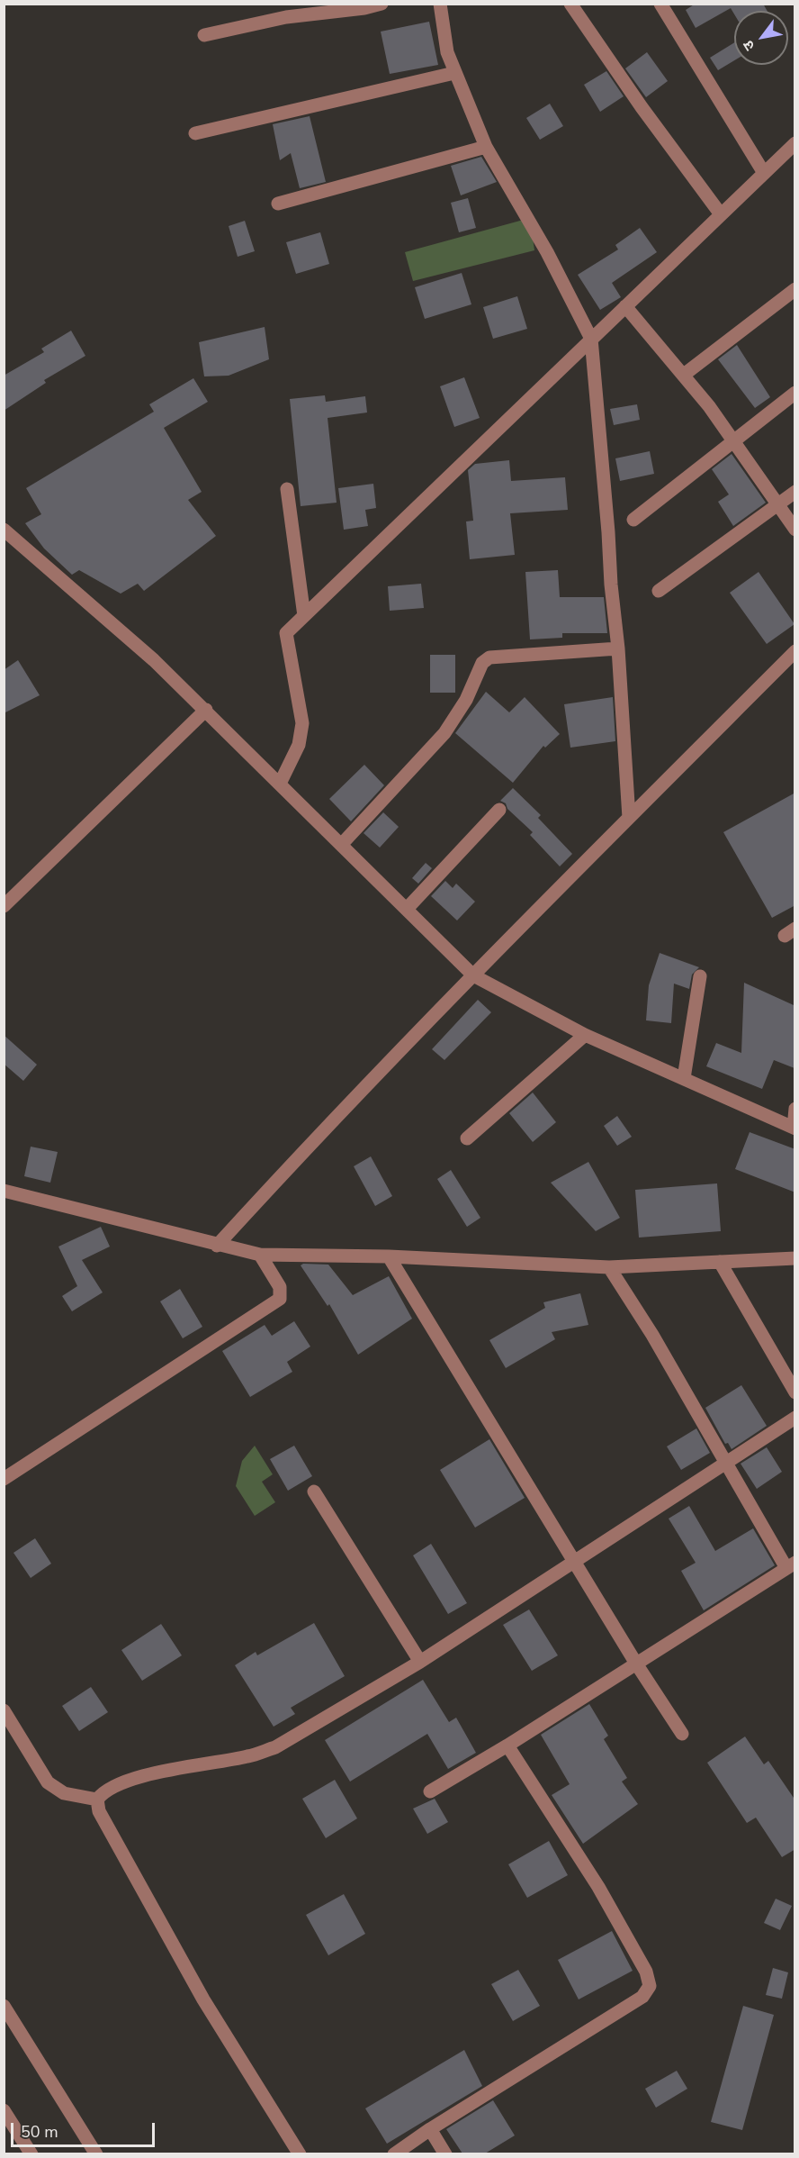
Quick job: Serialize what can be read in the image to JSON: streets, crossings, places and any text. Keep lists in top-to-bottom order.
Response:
{
  "scale_bar": "50 m",
  "north": "bottom left"
}
